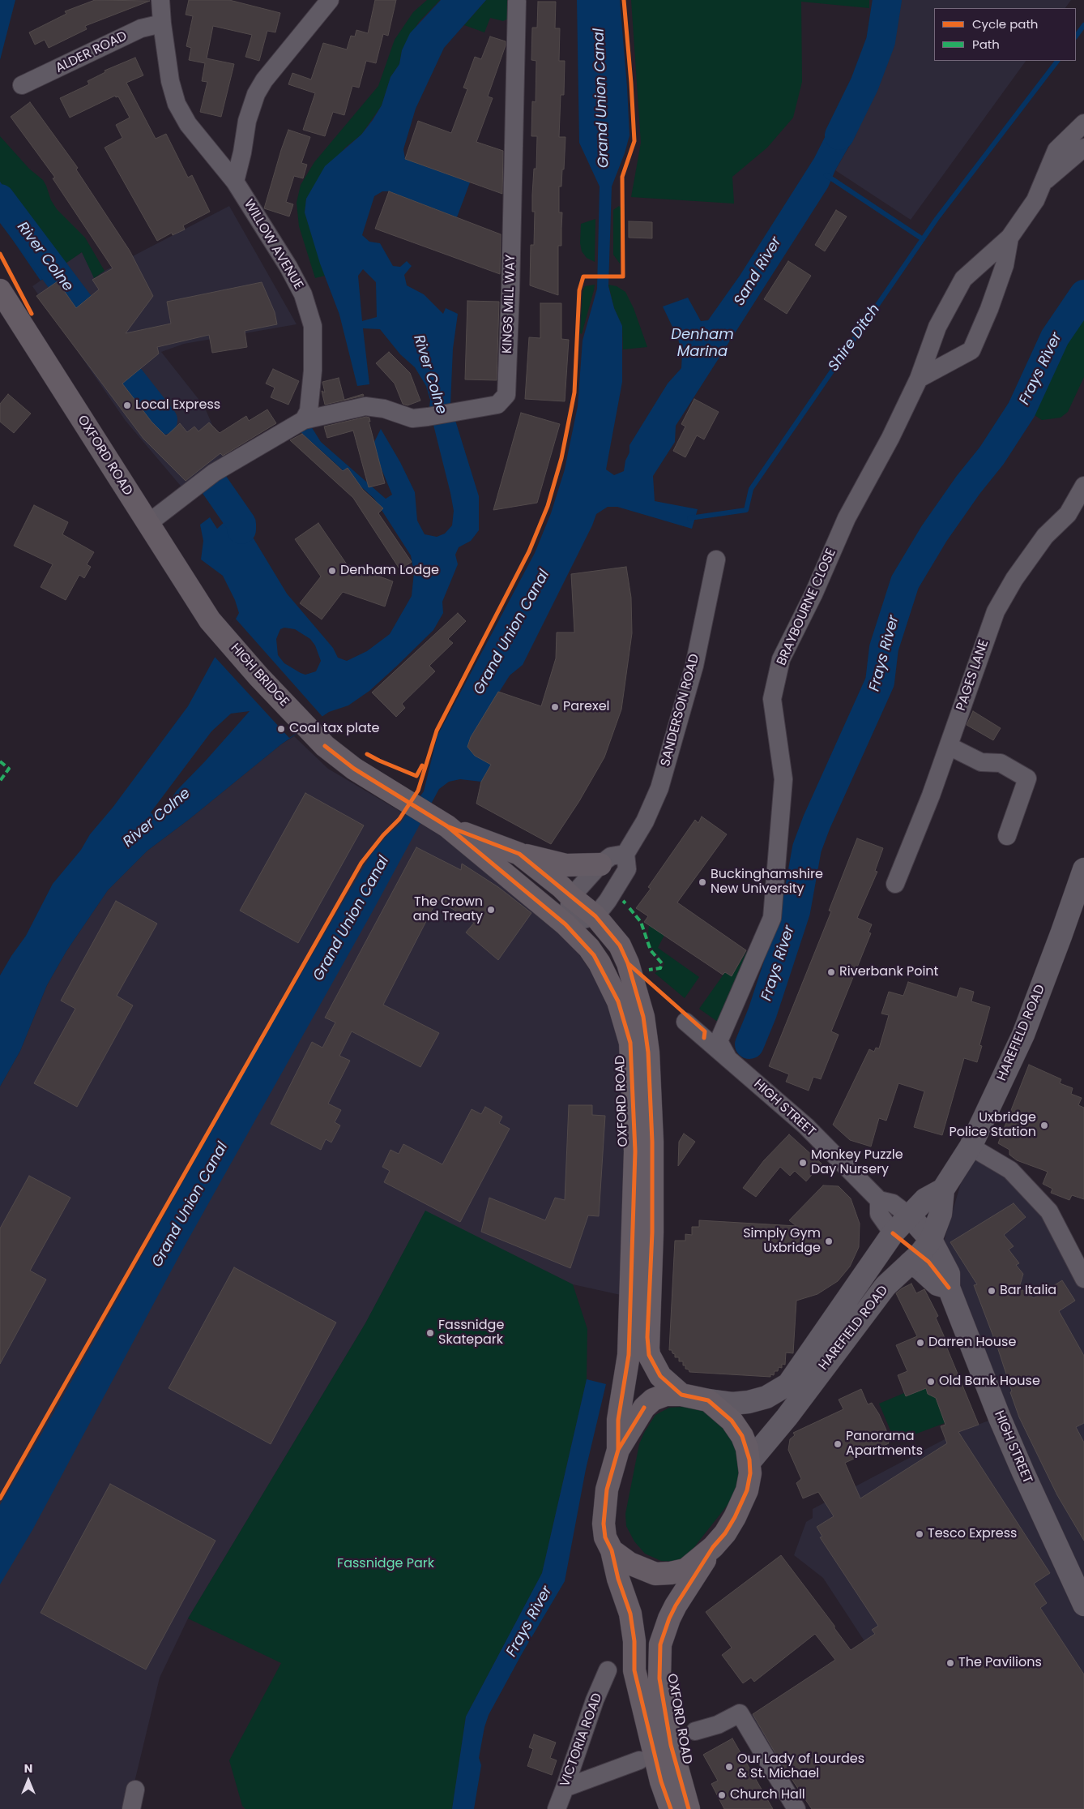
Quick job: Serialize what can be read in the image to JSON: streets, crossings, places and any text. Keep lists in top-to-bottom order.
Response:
{
  "streets": {
    "main road": [
      "OXFORD ROAD",
      "HIGH BRIDGE",
      "HAREFIELD ROAD",
      "HIGH STREET"
    ],
    "street": [
      "ALDER ROAD",
      "WILLOW AVENUE",
      "KINGS MILL WAY",
      "BRAYBOURNE CLOSE",
      "PAGES LANE",
      "SANDERSON ROAD",
      "VICTORIA ROAD"
    ]
  },
  "crossings": [
    ["ALDER ROAD", "WILLOW AVENUE"],
    ["WILLOW AVENUE", "KINGS MILL WAY"],
    ["OXFORD ROAD", "HIGH BRIDGE"],
    ["BRAYBOURNE CLOSE", "HIGH STREET"],
    ["HAREFIELD ROAD", "HIGH STREET"]
  ],
  "water": [
    "Grand Union Canal",
    "River Colne",
    "Sand River",
    "Denham Marina",
    "Shire Ditch",
    "Frays River"
  ],
  "parks": ["Fassnidge Park"],
  "places": [
    "Local Express",
    "Denham Lodge",
    "Parexel",
    "Coal tax plate",
    "Buckinghamshire New University",
    "The Crown and Treaty",
    "Riverbank Point",
    "Uxbridge Police Station",
    "Monkey Puzzle Day Nursery",
    "Simply Gym Uxbridge",
    "Bar Italia",
    "Fassnidge Skatepark",
    "Darren House",
    "Old Bank House",
    "Panorama Apartments",
    "Tesco Express",
    "The Pavilions",
    "Our Lady of Lourdes & St. Michael",
    "Church Hall"
  ],
  "legend": ["Cycle path", "Path"],
  "north": "top"
}
